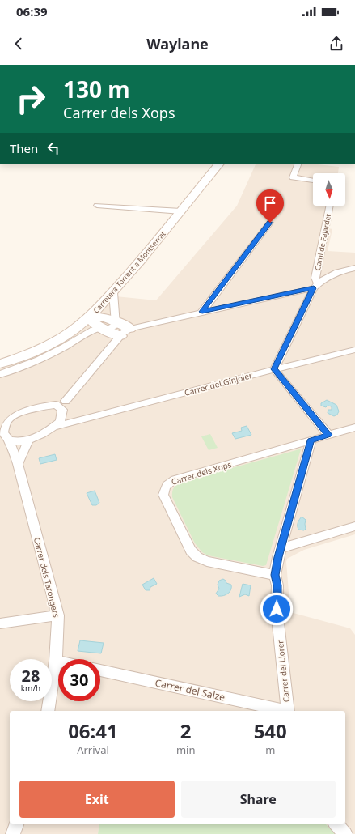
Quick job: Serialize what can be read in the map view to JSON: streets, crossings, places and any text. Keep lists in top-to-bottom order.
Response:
{
  "streets": {
    "main road": ["Carretera Torrent a Montserrat"],
    "street": [
      "Camí de Fajardet",
      "Carrer del Ginjoler",
      "Carrer dels Xops",
      "Carrer dels Tarongers",
      "Carrer del Llorer",
      "Carrer del Salze"
    ]
  },
  "crossings": [
    ["Carrer dels Xops", "Carrer del Llorer"]
  ],
  "north": "bottom",
  "page": {
    "status": "06:39",
    "header": "Waylane",
    "turn": ["130 m", "Carrer dels Xops"],
    "then": "Then",
    "speed": "28 km/h",
    "limit": "30",
    "eta": [
      "06:41",
      "Arrival",
      "2",
      "min",
      "540",
      "m"
    ],
    "buttons": ["Exit", "Share"]
  }
}
